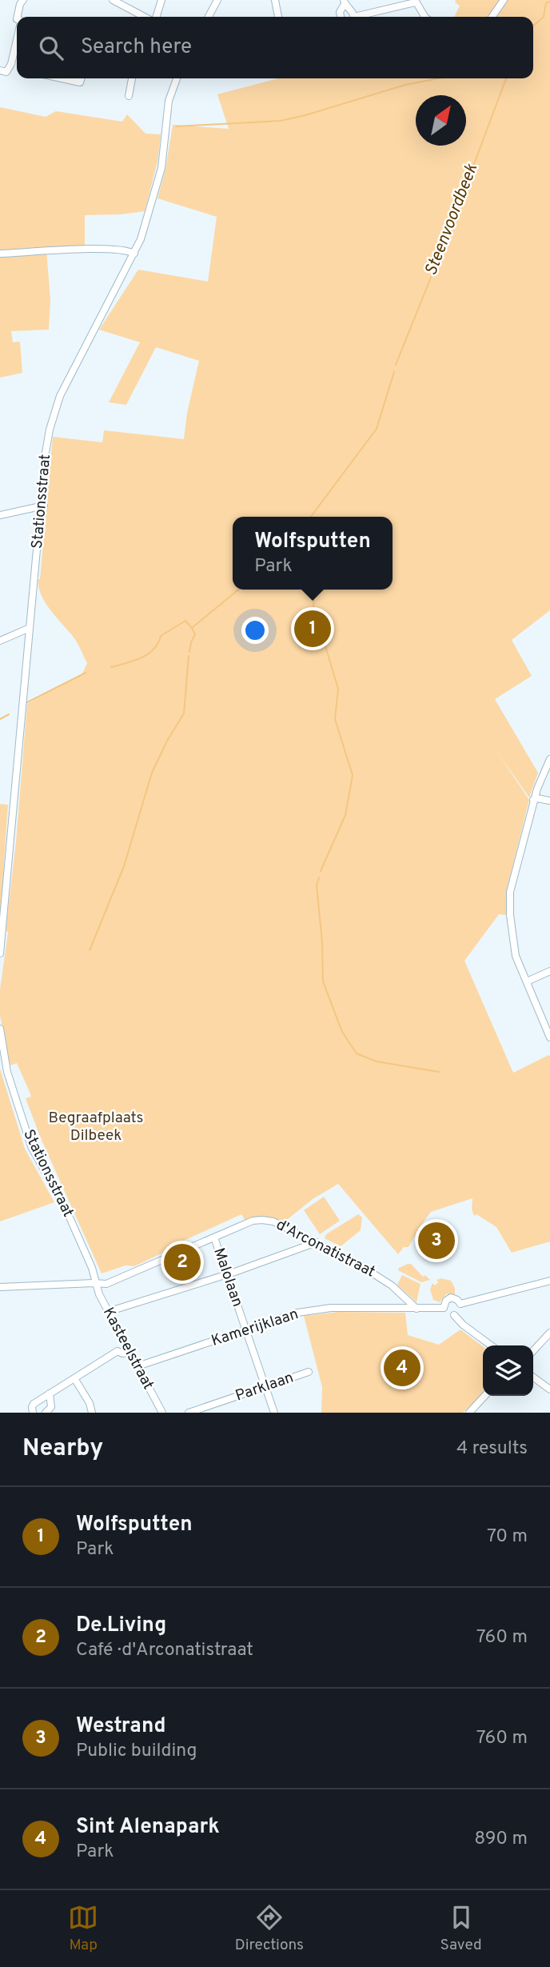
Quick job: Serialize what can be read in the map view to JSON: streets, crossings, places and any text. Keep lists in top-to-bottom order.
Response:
{
  "streets": {
    "street": [
      "Stationsstraat",
      "d'Arconatistraat",
      "Malolaan",
      "Kamerijklaan",
      "Kasteelstraat",
      "Parklaan"
    ]
  },
  "crossings": [
    ["Stationsstraat", "d'Arconatistraat"],
    ["Stationsstraat", "Kasteelstraat"],
    ["d'Arconatistraat", "Malolaan"],
    ["d'Arconatistraat", "Kamerijklaan"],
    ["d'Arconatistraat", "Kasteelstraat"],
    ["Malolaan", "Kamerijklaan"],
    ["Malolaan", "Parklaan"],
    ["Kamerijklaan", "Kasteelstraat"]
  ],
  "water": ["Steenvoordbeek"],
  "parks": ["Begraafplaats Dilbeek"],
  "north": "top right",
  "page": {
    "search": "Search here",
    "popup": ["Wolfsputten", "Park"],
    "pins": [
      "1",
      "3",
      "2",
      "4"
    ],
    "heading": ["Nearby", "4 results"],
    "list": [
      {
        "mark": "1",
        "name": "Wolfsputten",
        "note": "Park",
        "value": "70 m"
      },
      {
        "mark": "2",
        "name": "De.Living",
        "note": "Café · d'Arconatistraat",
        "value": "760 m"
      },
      {
        "mark": "3",
        "name": "Westrand",
        "note": "Public building",
        "value": "760 m"
      },
      {
        "mark": "4",
        "name": "Sint Alenapark",
        "note": "Park",
        "value": "890 m"
      }
    ],
    "nav": ["Map", "Directions", "Saved"]
  }
}
